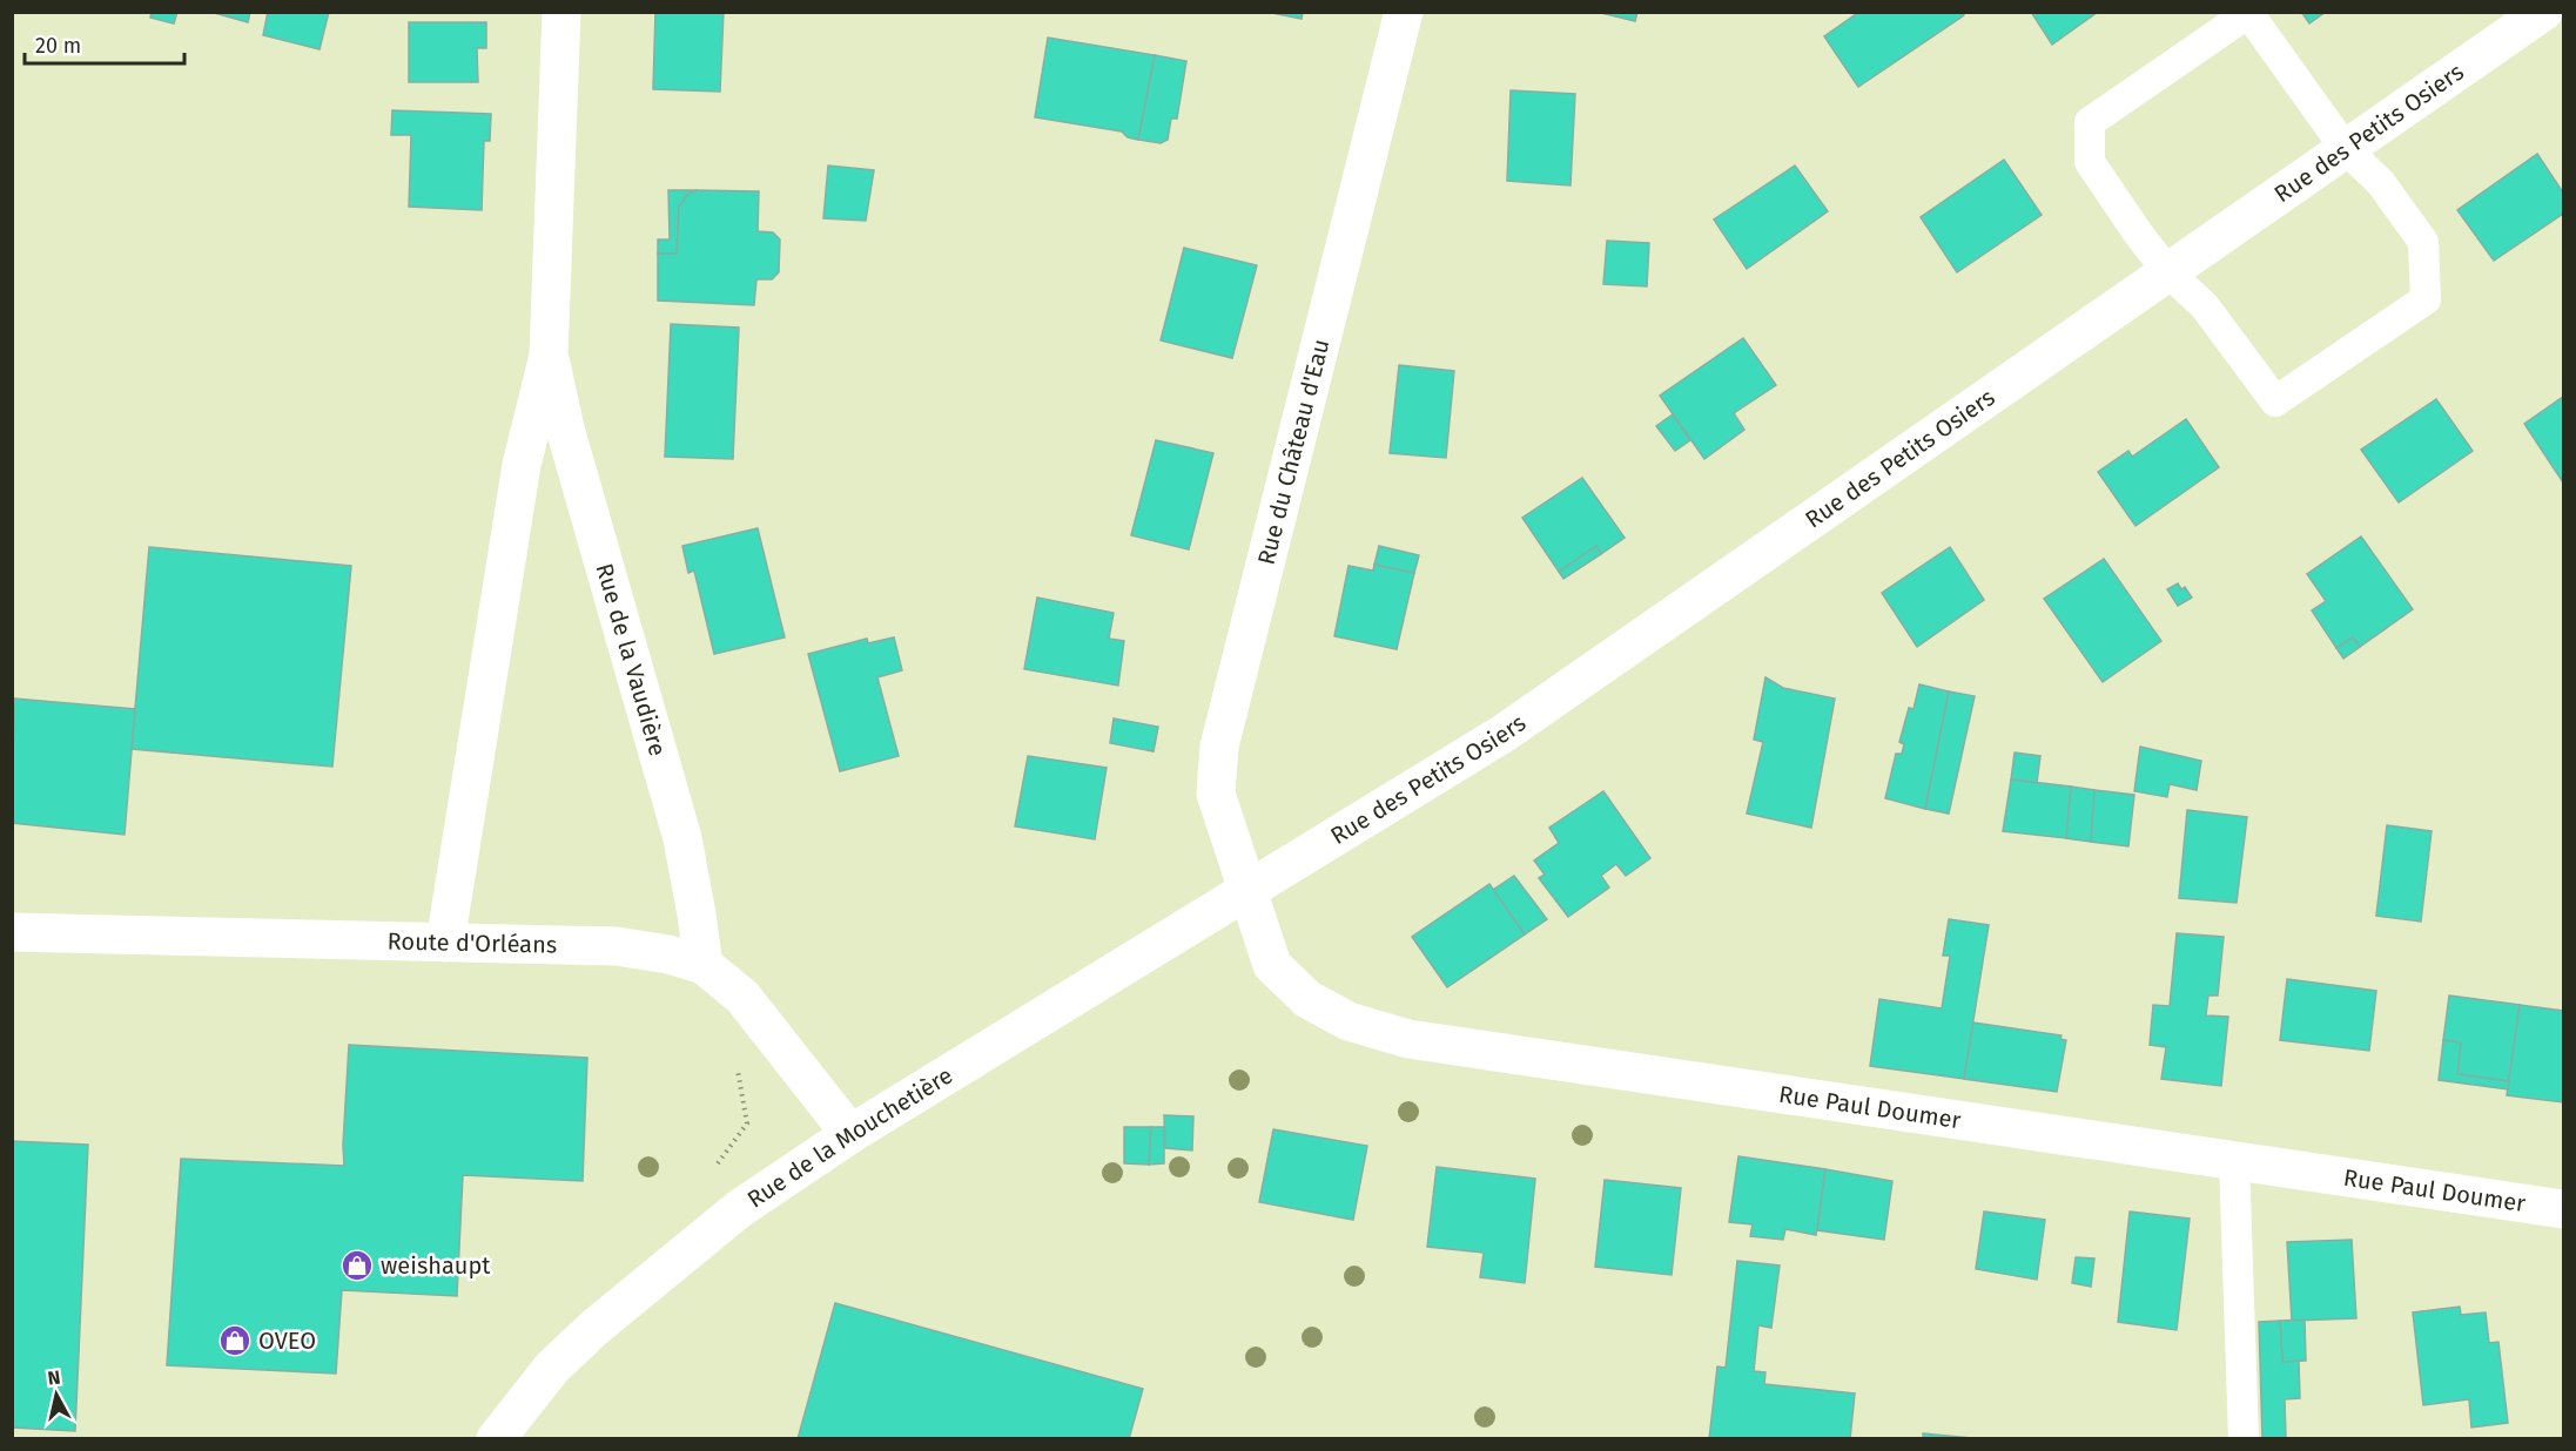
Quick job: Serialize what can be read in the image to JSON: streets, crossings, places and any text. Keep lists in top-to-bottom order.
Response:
{
  "streets": {
    "street": [
      "Rue des Petits Osiers",
      "Rue du Château d'Eau",
      "Rue de la Vaudière",
      "Route d'Orléans",
      "Rue Paul Doumer",
      "Rue de la Mouchetière"
    ]
  },
  "crossings": [
    ["Rue des Petits Osiers", "Rue du Château d'Eau"],
    ["Rue des Petits Osiers", "Rue Paul Doumer"],
    ["Rue des Petits Osiers", "Rue de la Mouchetière"],
    ["Rue du Château d'Eau", "Rue Paul Doumer"],
    ["Rue du Château d'Eau", "Rue de la Mouchetière"],
    ["Rue de la Vaudière", "Route d'Orléans"],
    ["Route d'Orléans", "Rue de la Mouchetière"],
    ["Rue Paul Doumer", "Rue de la Mouchetière"]
  ],
  "places": {
    "shop": ["weishaupt", "OVEO"]
  },
  "scale_bar": "20 m",
  "north": "top"
}
